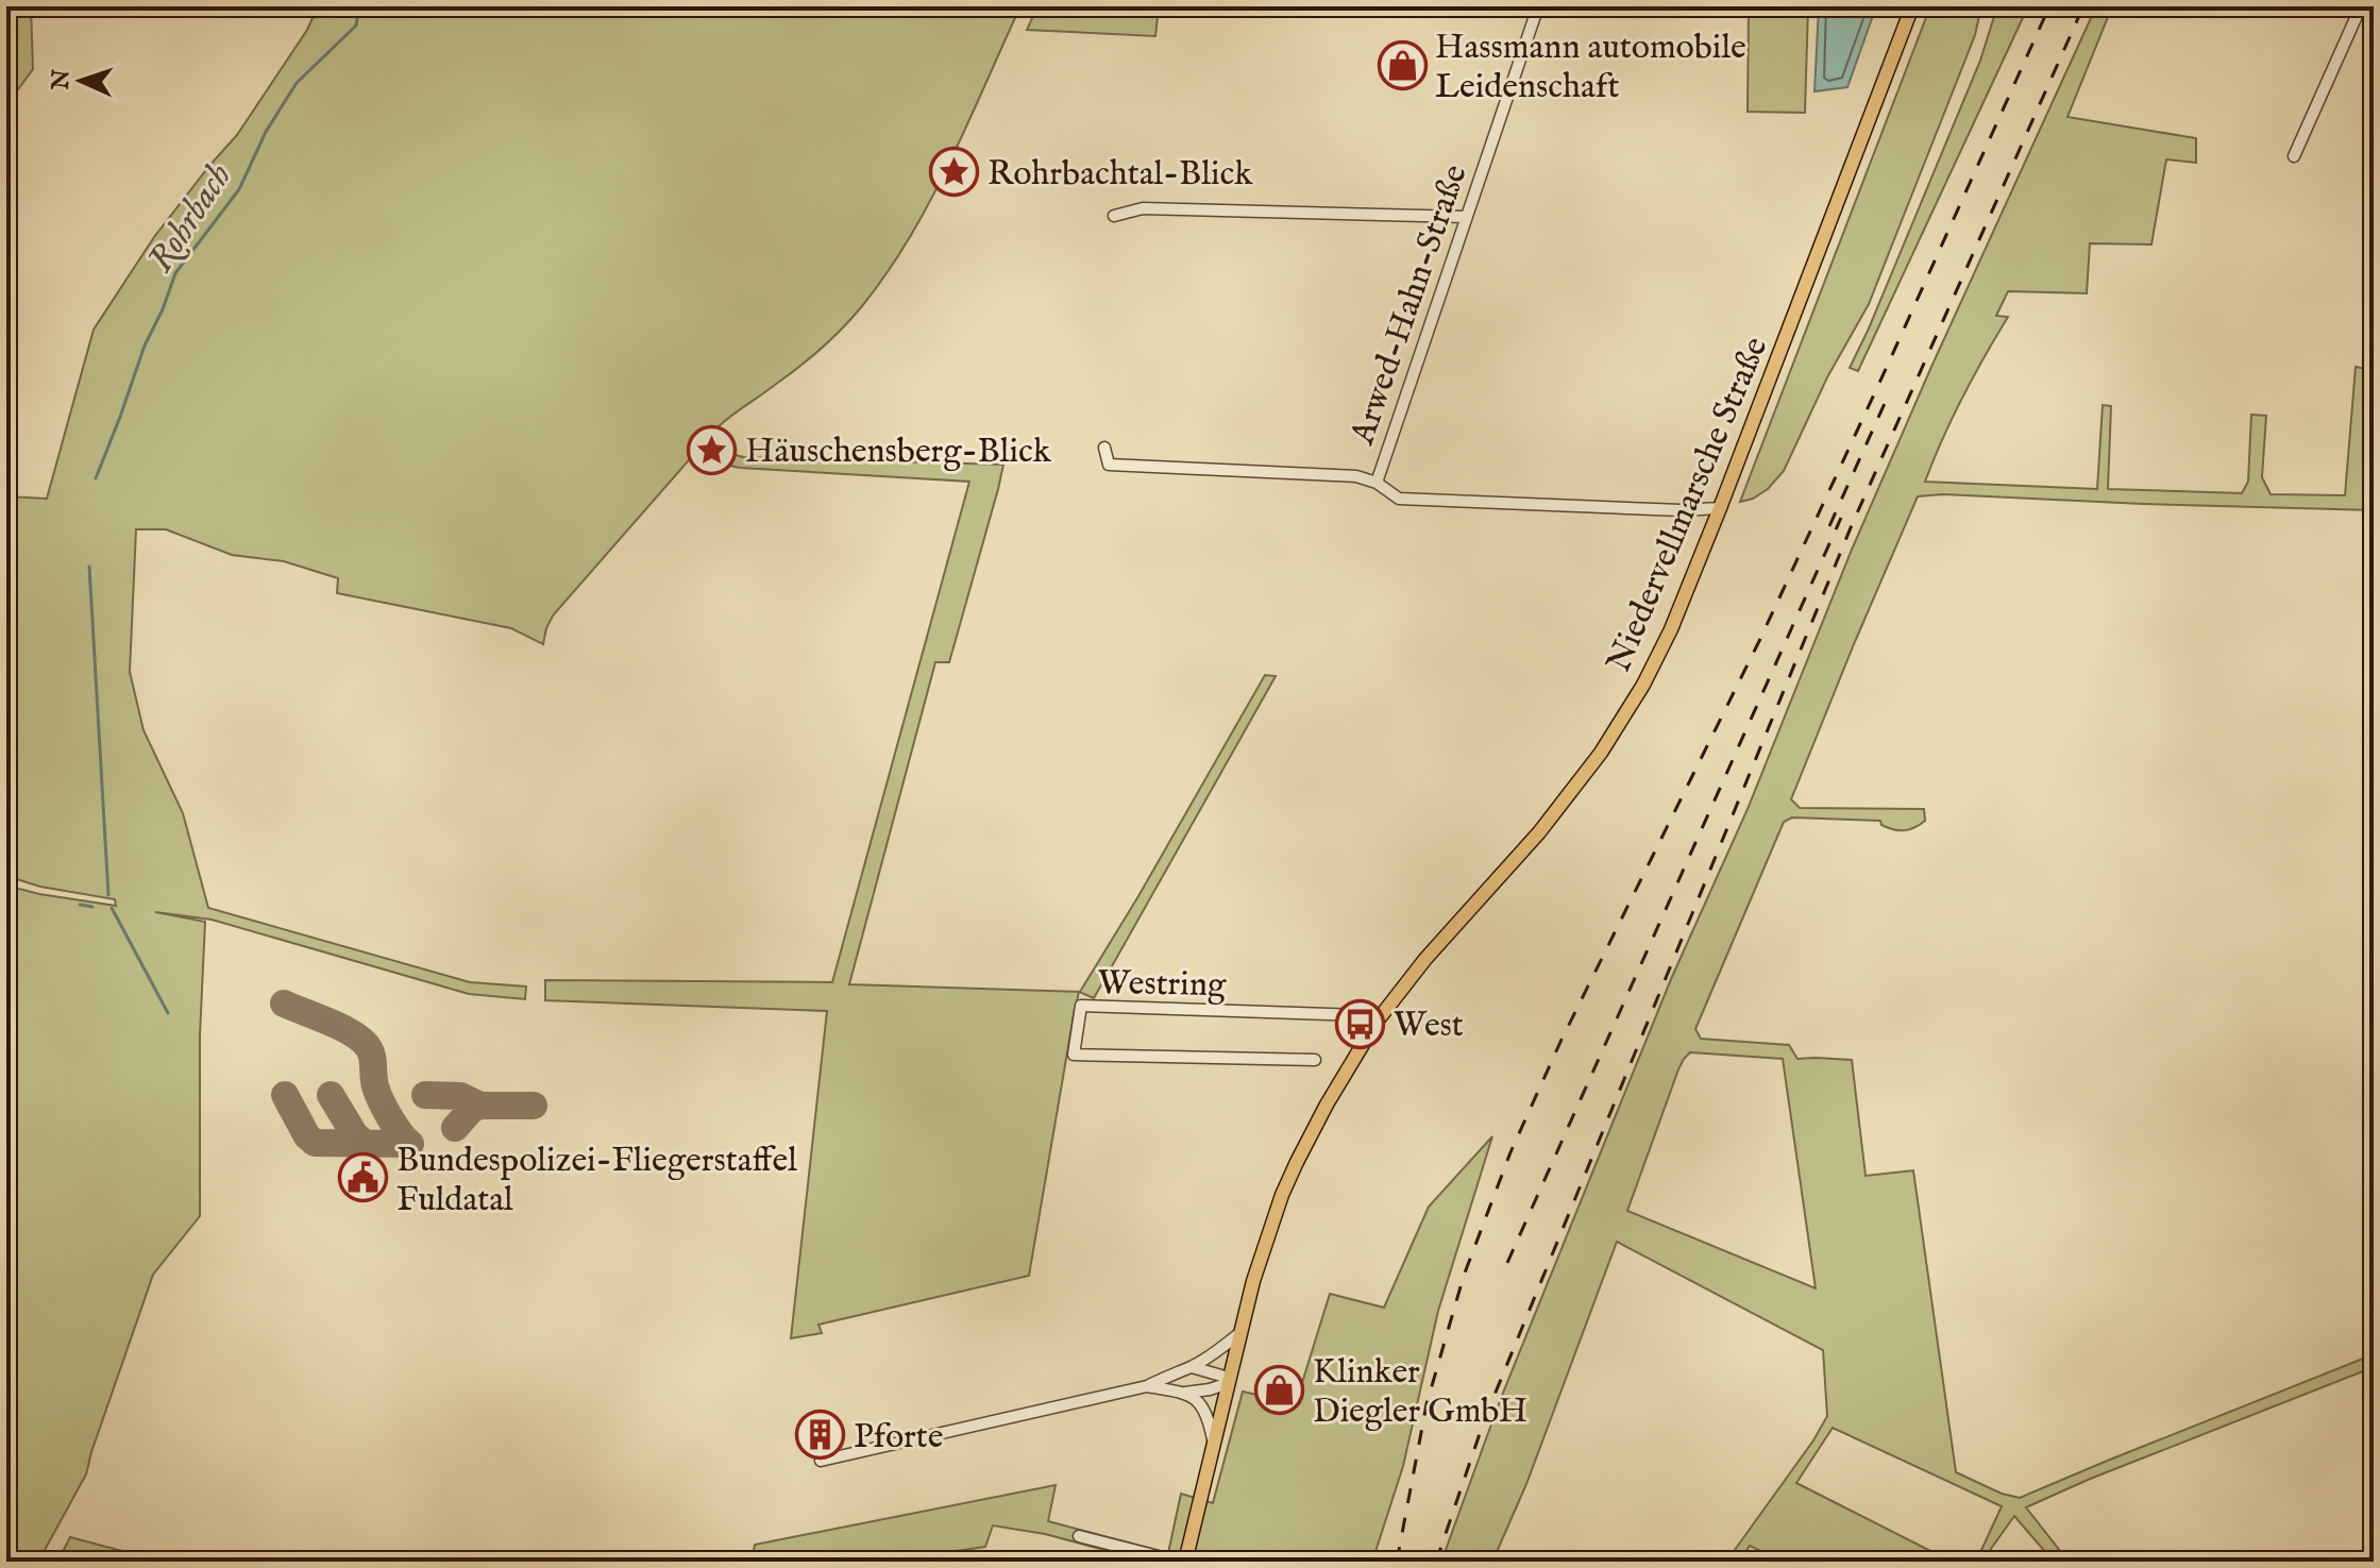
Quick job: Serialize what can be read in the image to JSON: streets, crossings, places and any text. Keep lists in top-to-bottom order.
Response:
{
  "streets": {
    "main road": ["Niedervellmarsche Straße"],
    "street": ["Arwed-Hahn-Straße", "Westring"]
  },
  "crossings": [
    ["Arwed-Hahn-Straße", "Niedervellmarsche Straße"],
    ["Niedervellmarsche Straße", "Westring"]
  ],
  "water": ["Rohrbach"],
  "places": {
    "shop": ["Hassmann automobile Leidenschaft", "Klinker Diegler GmbH"],
    "place": ["Rohrbachtal-Blick", "Häuschensberg-Blick"],
    "bus stop": ["West"],
    "public building": ["Bundespolizei-Fliegerstaffel Fuldatal"],
    "building": ["Pforte"]
  },
  "north": "left"
}
